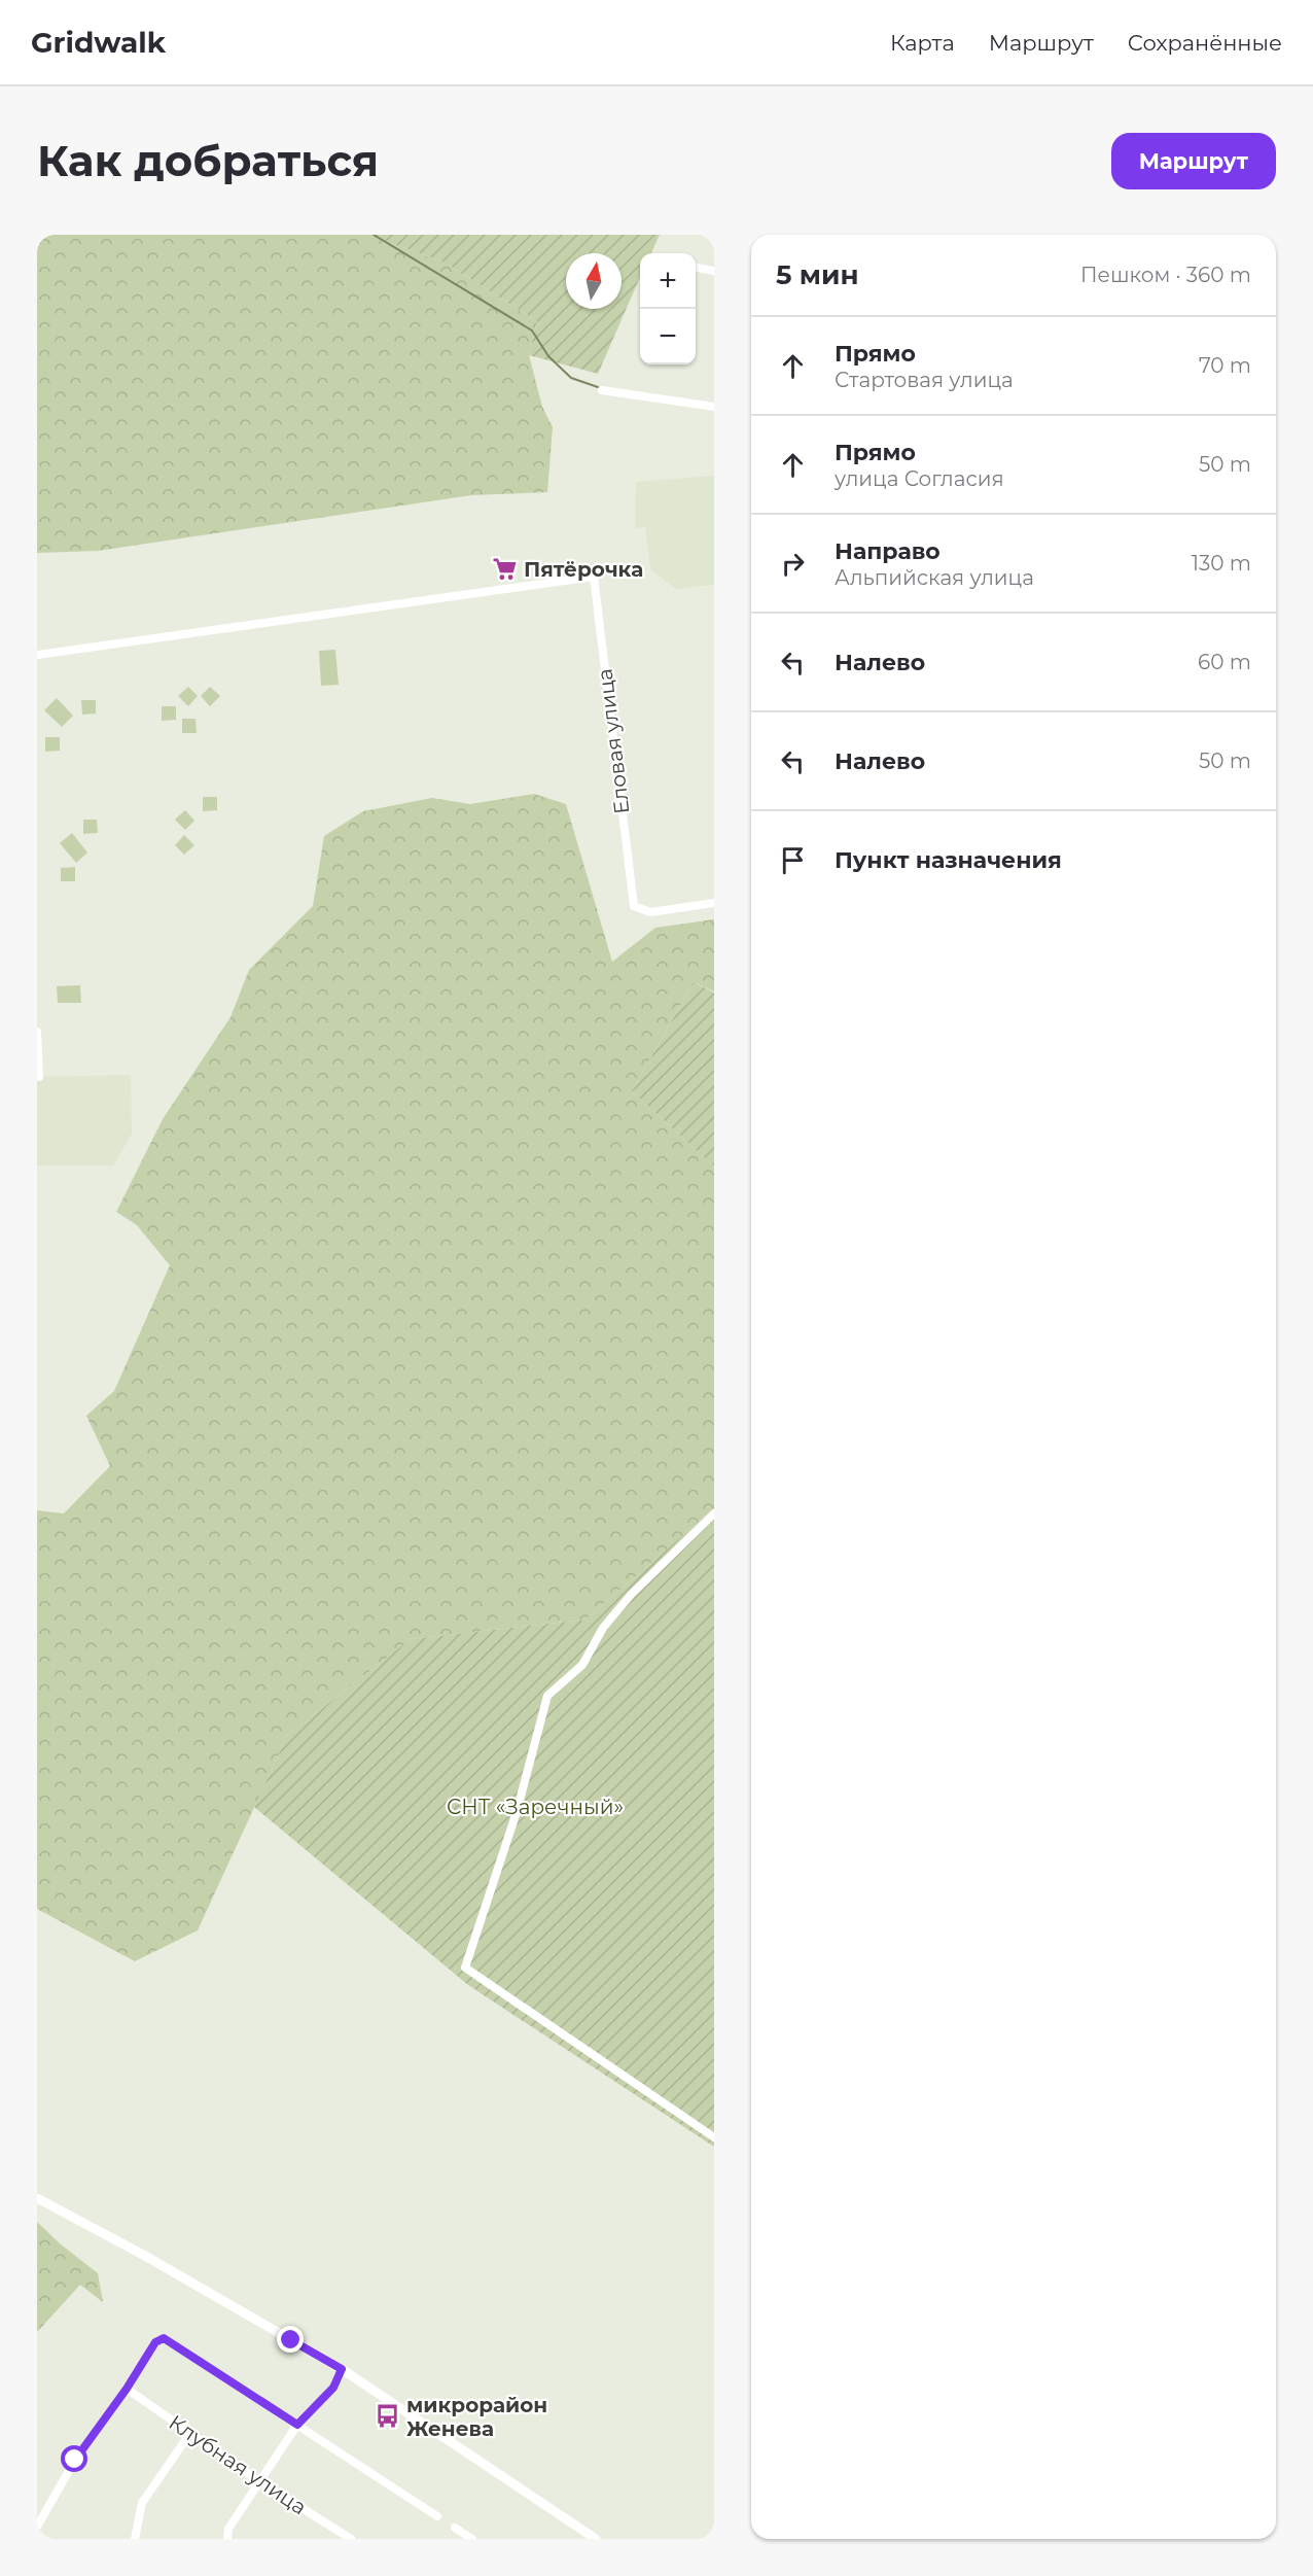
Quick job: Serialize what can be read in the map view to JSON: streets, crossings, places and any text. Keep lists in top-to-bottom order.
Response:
{
  "streets": {
    "street": ["Еловая улица", "Клубная улица"]
  },
  "parks": ["СНТ «Заречный»"],
  "places": {
    "supermarket": ["Пятёрочка"],
    "bus stop": ["микрорайон Женева"]
  },
  "north": "top",
  "page": {
    "header": "Gridwalk",
    "nav": ["Карта", "Маршрут", "Сохранённые"],
    "buttons": "Маршрут",
    "title": "Как добраться",
    "heading": ["5 мин", "Пешком · 360 m"],
    "map_buttons": ["+", "−"],
    "list": [
      ["Прямо", "Стартовая улица", "70 m"],
      ["Прямо", "улица Согласия", "50 m"],
      ["Направо", "Альпийская улица", "130 m"],
      ["Налево", "60 m"],
      ["Налево", "50 m"],
      "Пункт назначения"
    ]
  }
}
